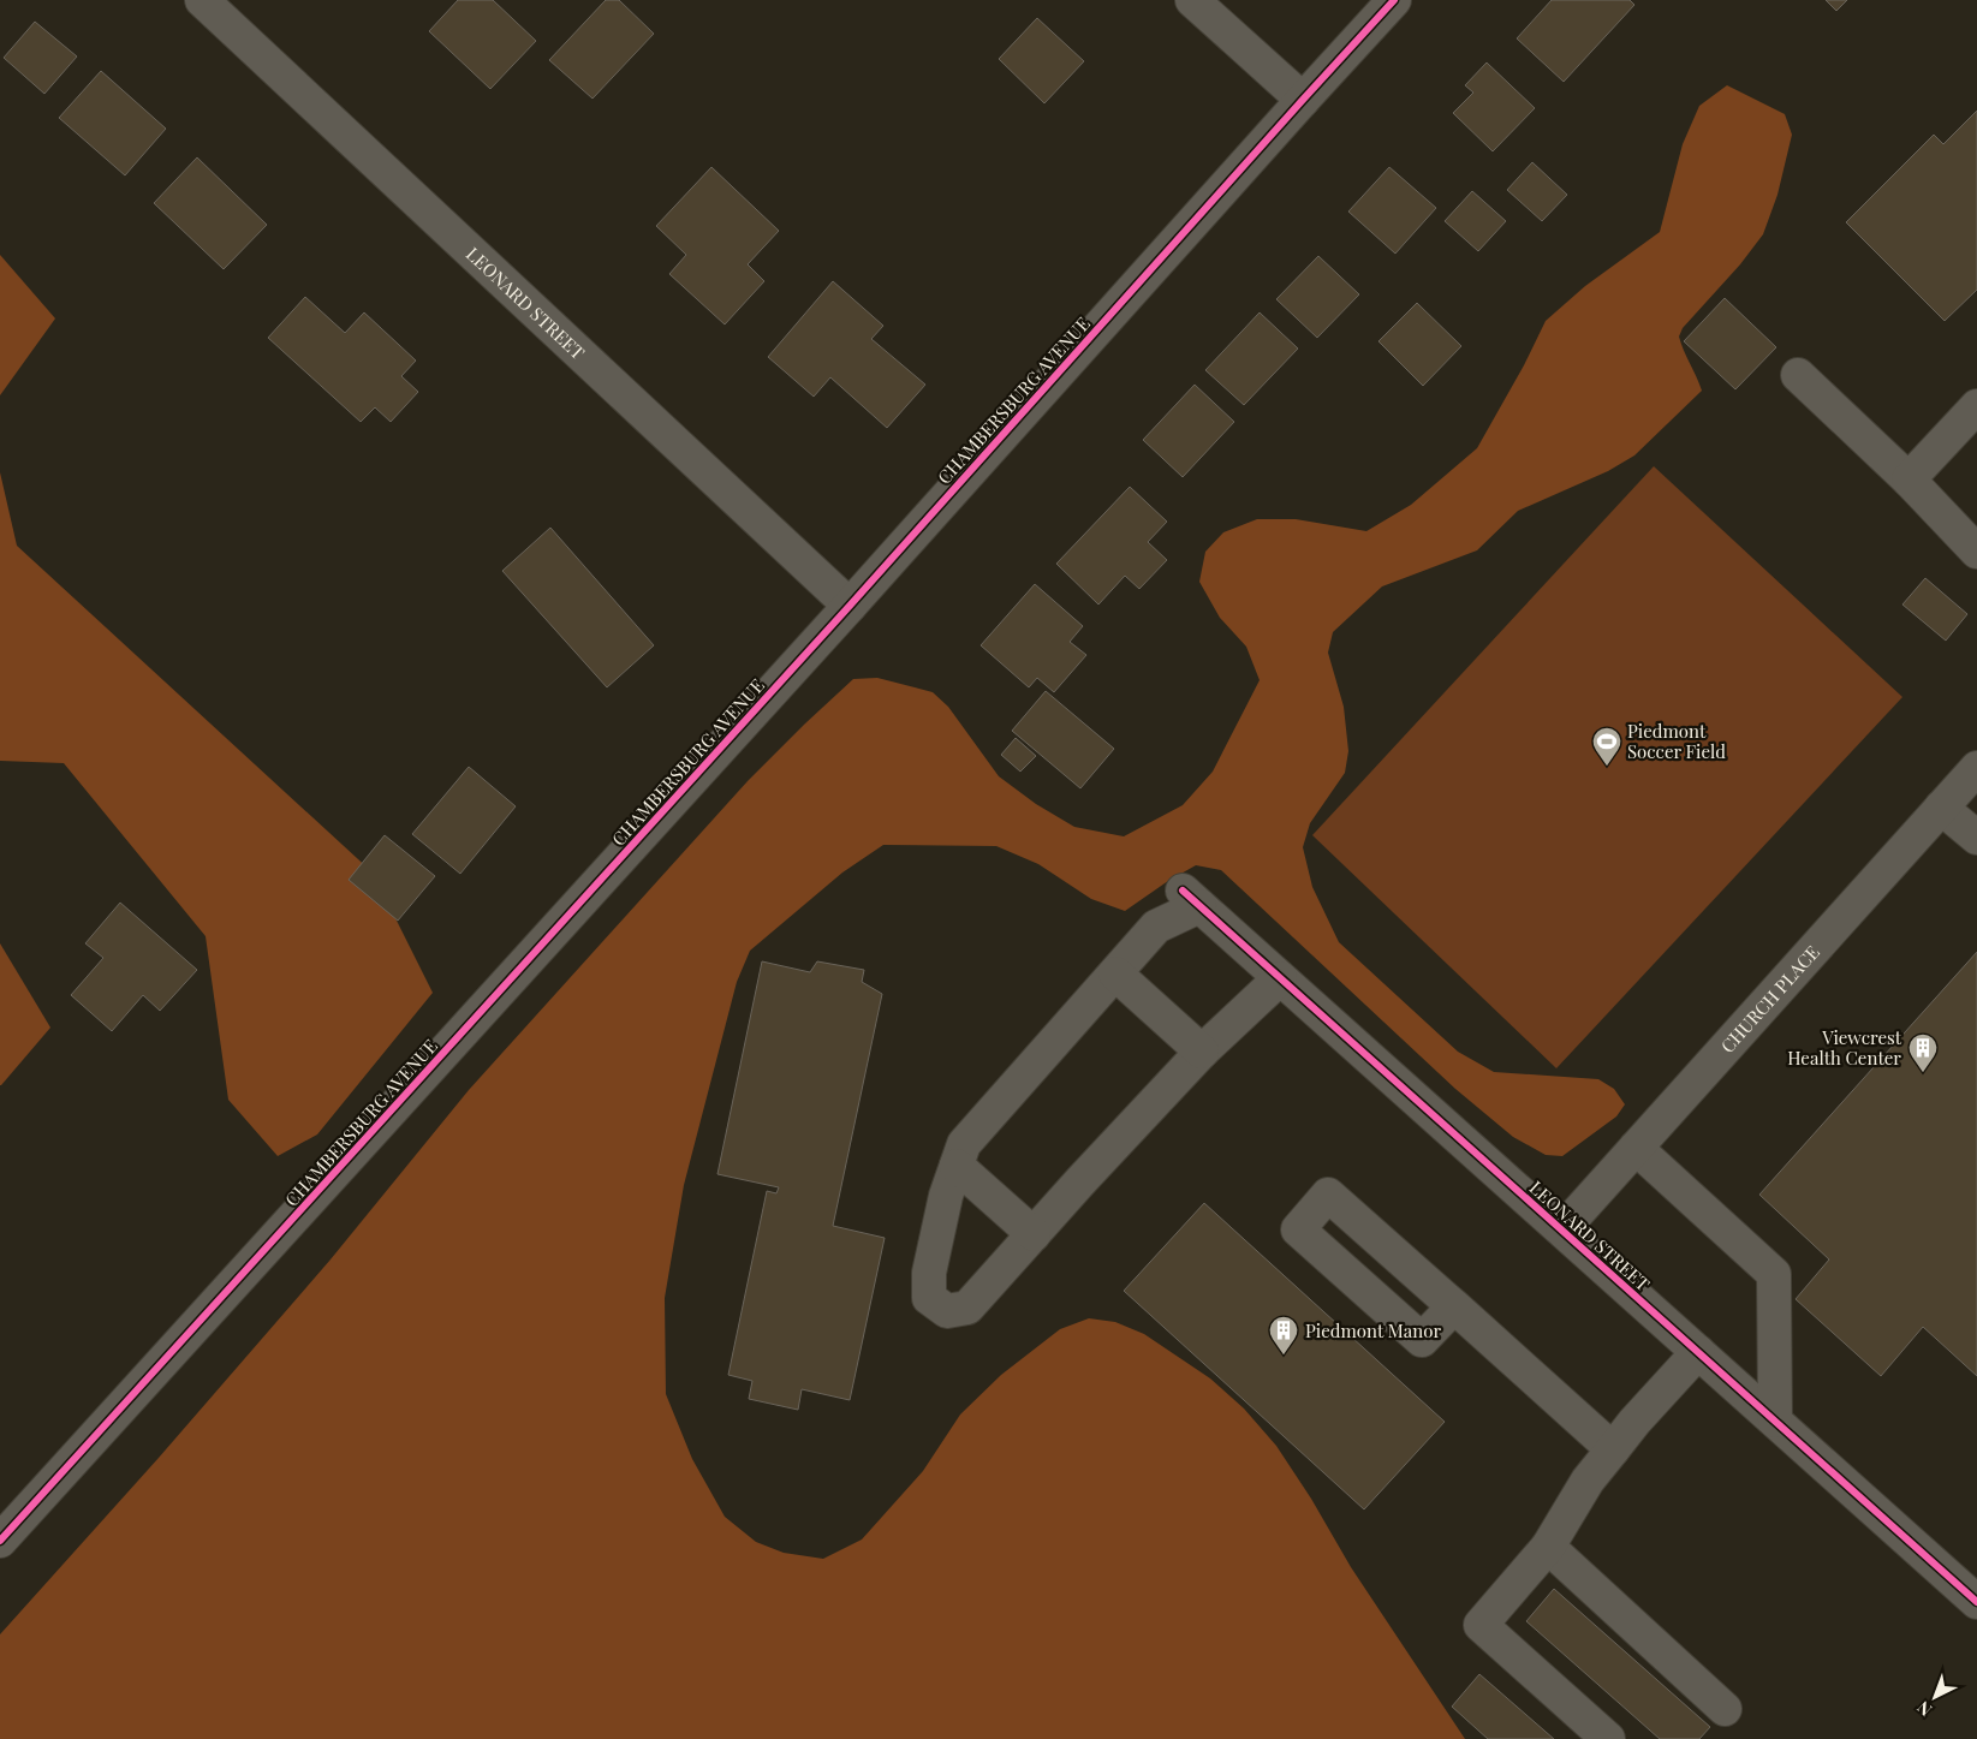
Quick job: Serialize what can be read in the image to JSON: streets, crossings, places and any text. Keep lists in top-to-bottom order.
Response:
{
  "streets": {
    "street": ["LEONARD STREET", "CHAMBERSBURG AVENUE", "CHURCH PLACE"]
  },
  "crossings": [
    ["LEONARD STREET", "CHAMBERSBURG AVENUE"],
    ["LEONARD STREET", "CHURCH PLACE"]
  ],
  "places": {
    "sports": ["Piedmont Soccer Field"],
    "building": ["Viewcrest Health Center", "Piedmont Manor"]
  },
  "north": "bottom left"
}
